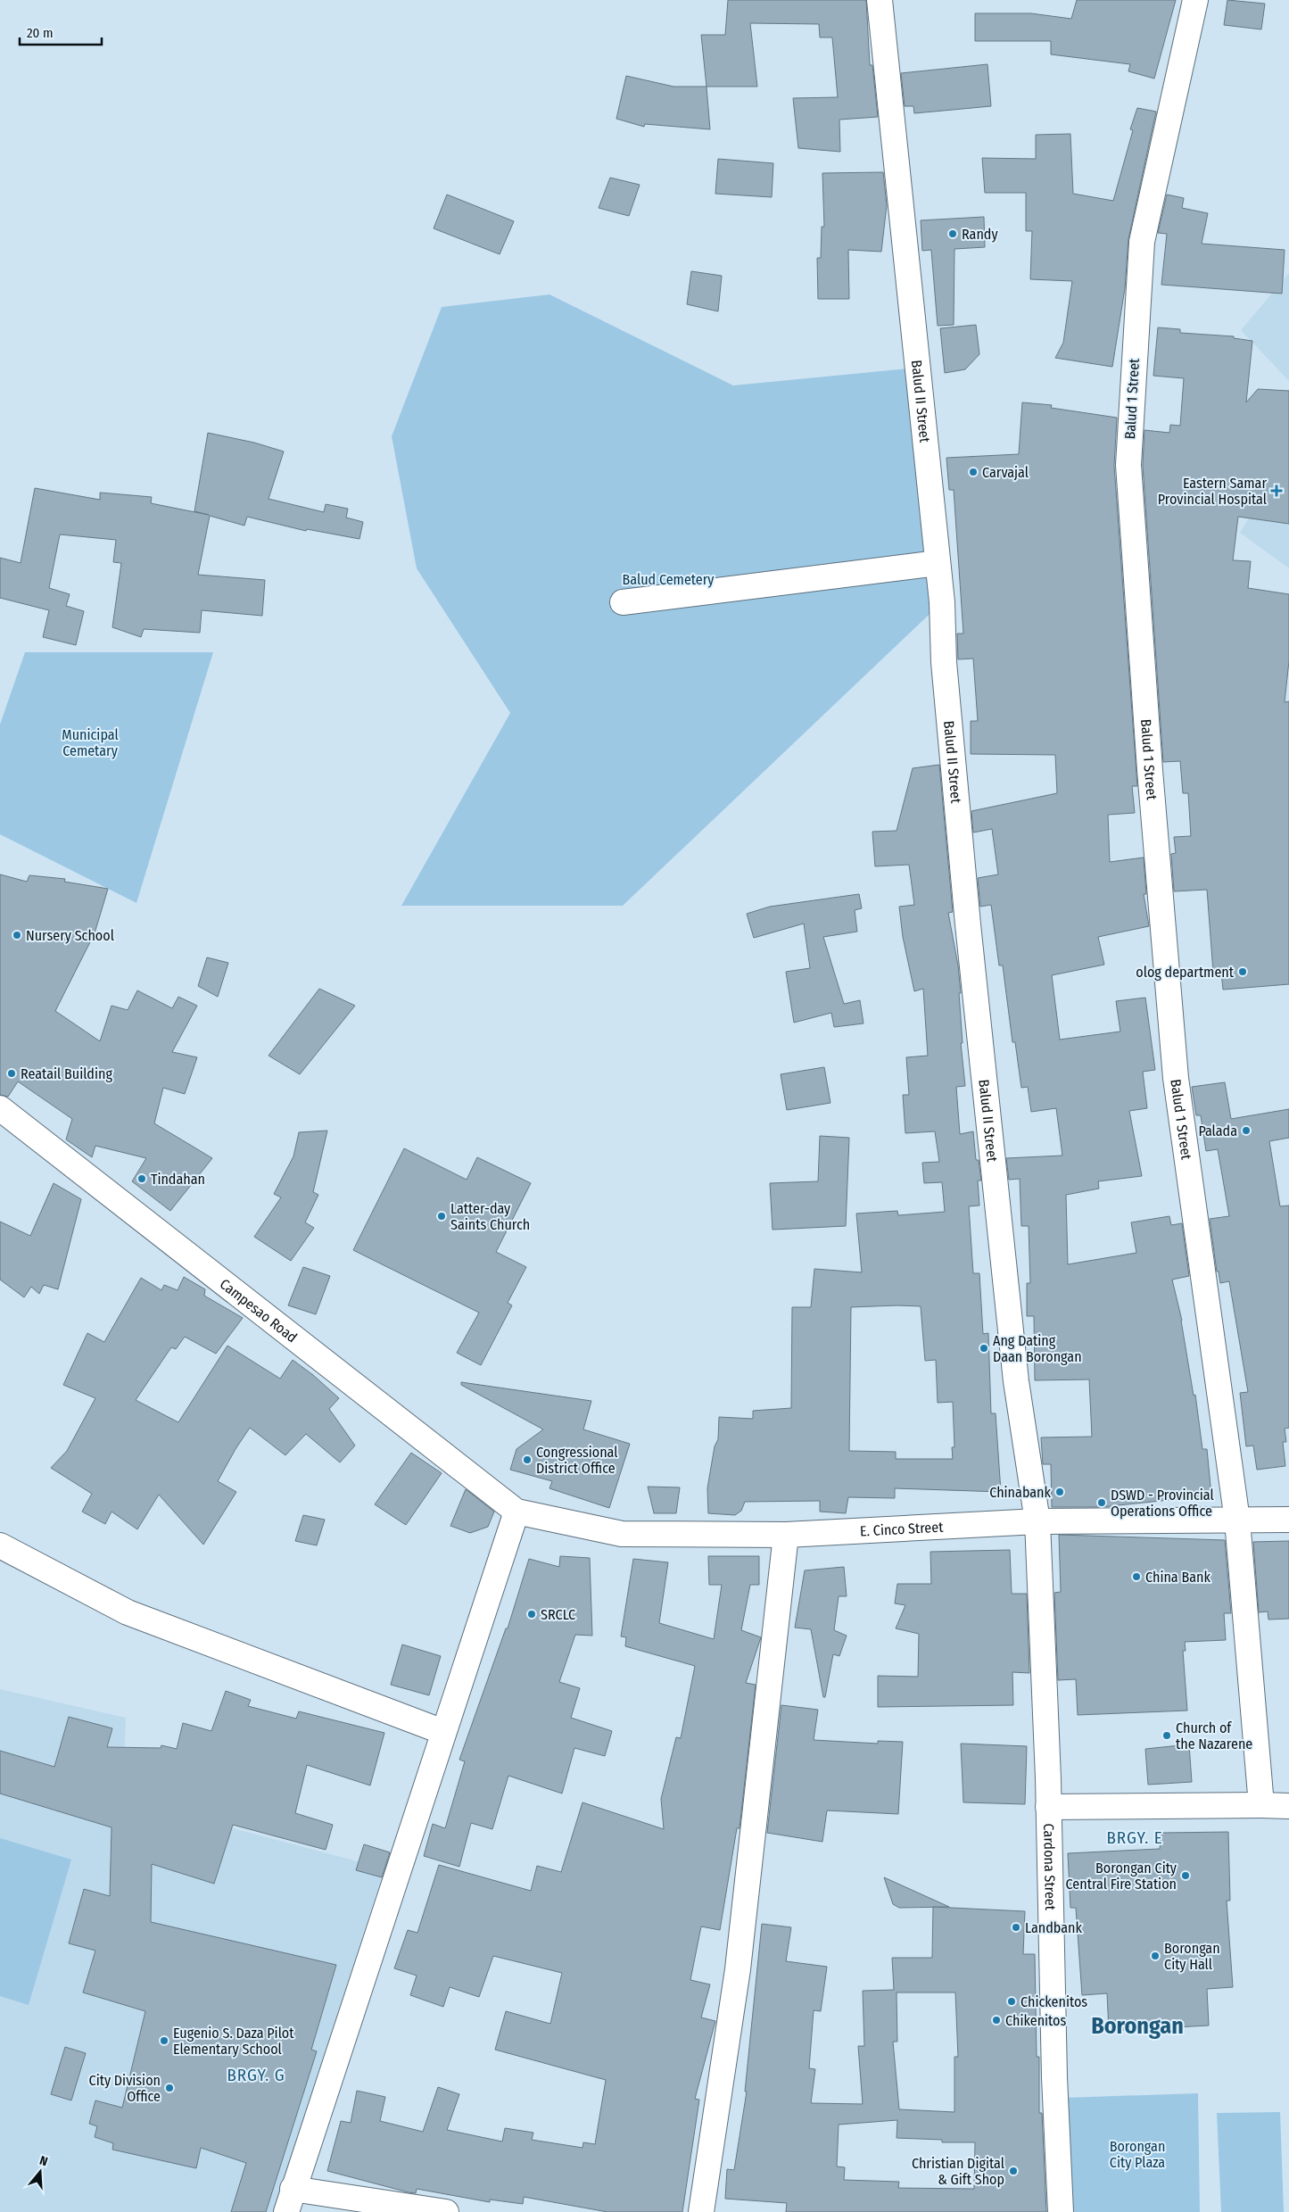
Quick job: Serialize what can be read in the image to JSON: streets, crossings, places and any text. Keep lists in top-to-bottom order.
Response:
{
  "streets": {
    "street": [
      "Balud 1 Street",
      "Balud II Street",
      "Campesao Road",
      "E. Cinco Street",
      "Cardona Street"
    ]
  },
  "crossings": [
    ["Balud 1 Street", "E. Cinco Street"],
    ["Balud II Street", "E. Cinco Street"],
    ["Balud II Street", "Cardona Street"],
    ["Campesao Road", "E. Cinco Street"],
    ["E. Cinco Street", "Cardona Street"]
  ],
  "districts": ["BRGY. E", "Borongan", "BRGY. G"],
  "parks": ["Balud Cemetery", "Municipal Cemetary", "Borongan City Plaza"],
  "places": {
    "other": [
      "Randy",
      "Carvajal",
      "Nursery School",
      "olog department",
      "Reatail Building",
      "Palada",
      "Tindahan",
      "Latter-day Saints Church",
      "Ang Dating Daan Borongan",
      "Congressional District Office",
      "Chinabank",
      "DSWD - Provincial Operations Office",
      "China Bank",
      "SRCLC",
      "Church of the Nazarene",
      "Borongan City Central Fire Station",
      "Landbank",
      "Borongan City Hall",
      "Chickenitos",
      "Chikenitos",
      "Eugenio S. Daza Pilot Elementary School",
      "City Division Office",
      "Christian Digital & Gift Shop"
    ],
    "health": ["Eastern Samar Provincial Hospital"]
  },
  "scale_bar": "20 m",
  "north": "top"
}
